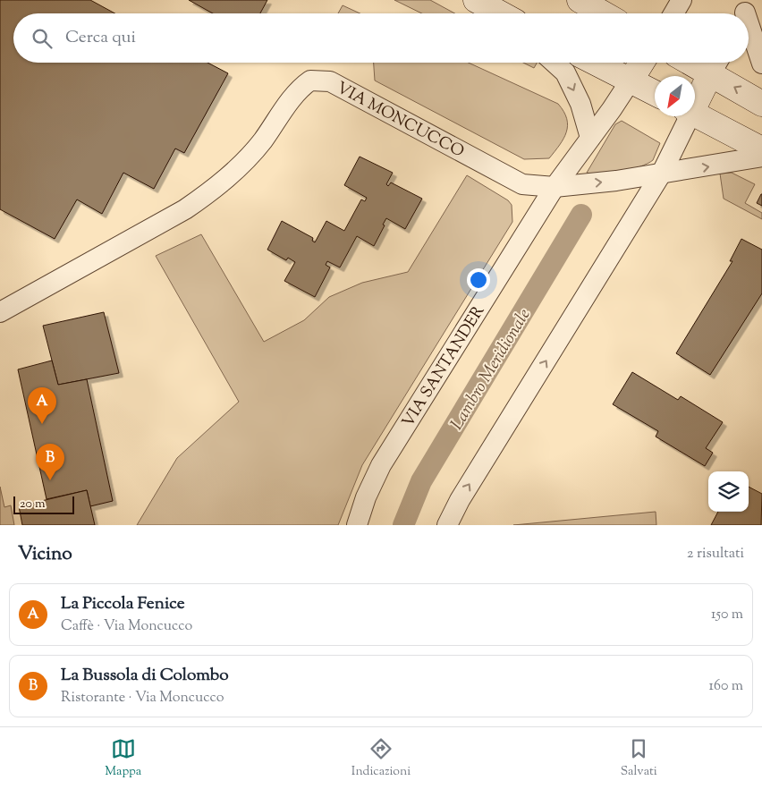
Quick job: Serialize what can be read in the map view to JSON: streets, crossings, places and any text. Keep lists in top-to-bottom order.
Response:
{
  "streets": {
    "street": ["VIA MONCUCCO", "VIA SANTANDER"]
  },
  "crossings": [
    ["VIA MONCUCCO", "VIA SANTANDER"]
  ],
  "water": ["Lambro Meridionale"],
  "scale_bar": "20 m",
  "north": "bottom left",
  "page": {
    "search": "Cerca qui",
    "pins": ["A", "B"],
    "scale": "20 m",
    "heading": ["Vicino", "2 risultati"],
    "list": [
      {
        "mark": "A",
        "name": "La Piccola Fenice",
        "note": "Caffè · Via Moncucco",
        "value": "150 m"
      },
      {
        "mark": "B",
        "name": "La Bussola di Colombo",
        "note": "Ristorante · Via Moncucco",
        "value": "160 m"
      }
    ],
    "nav": ["Mappa", "Indicazioni", "Salvati"]
  }
}
